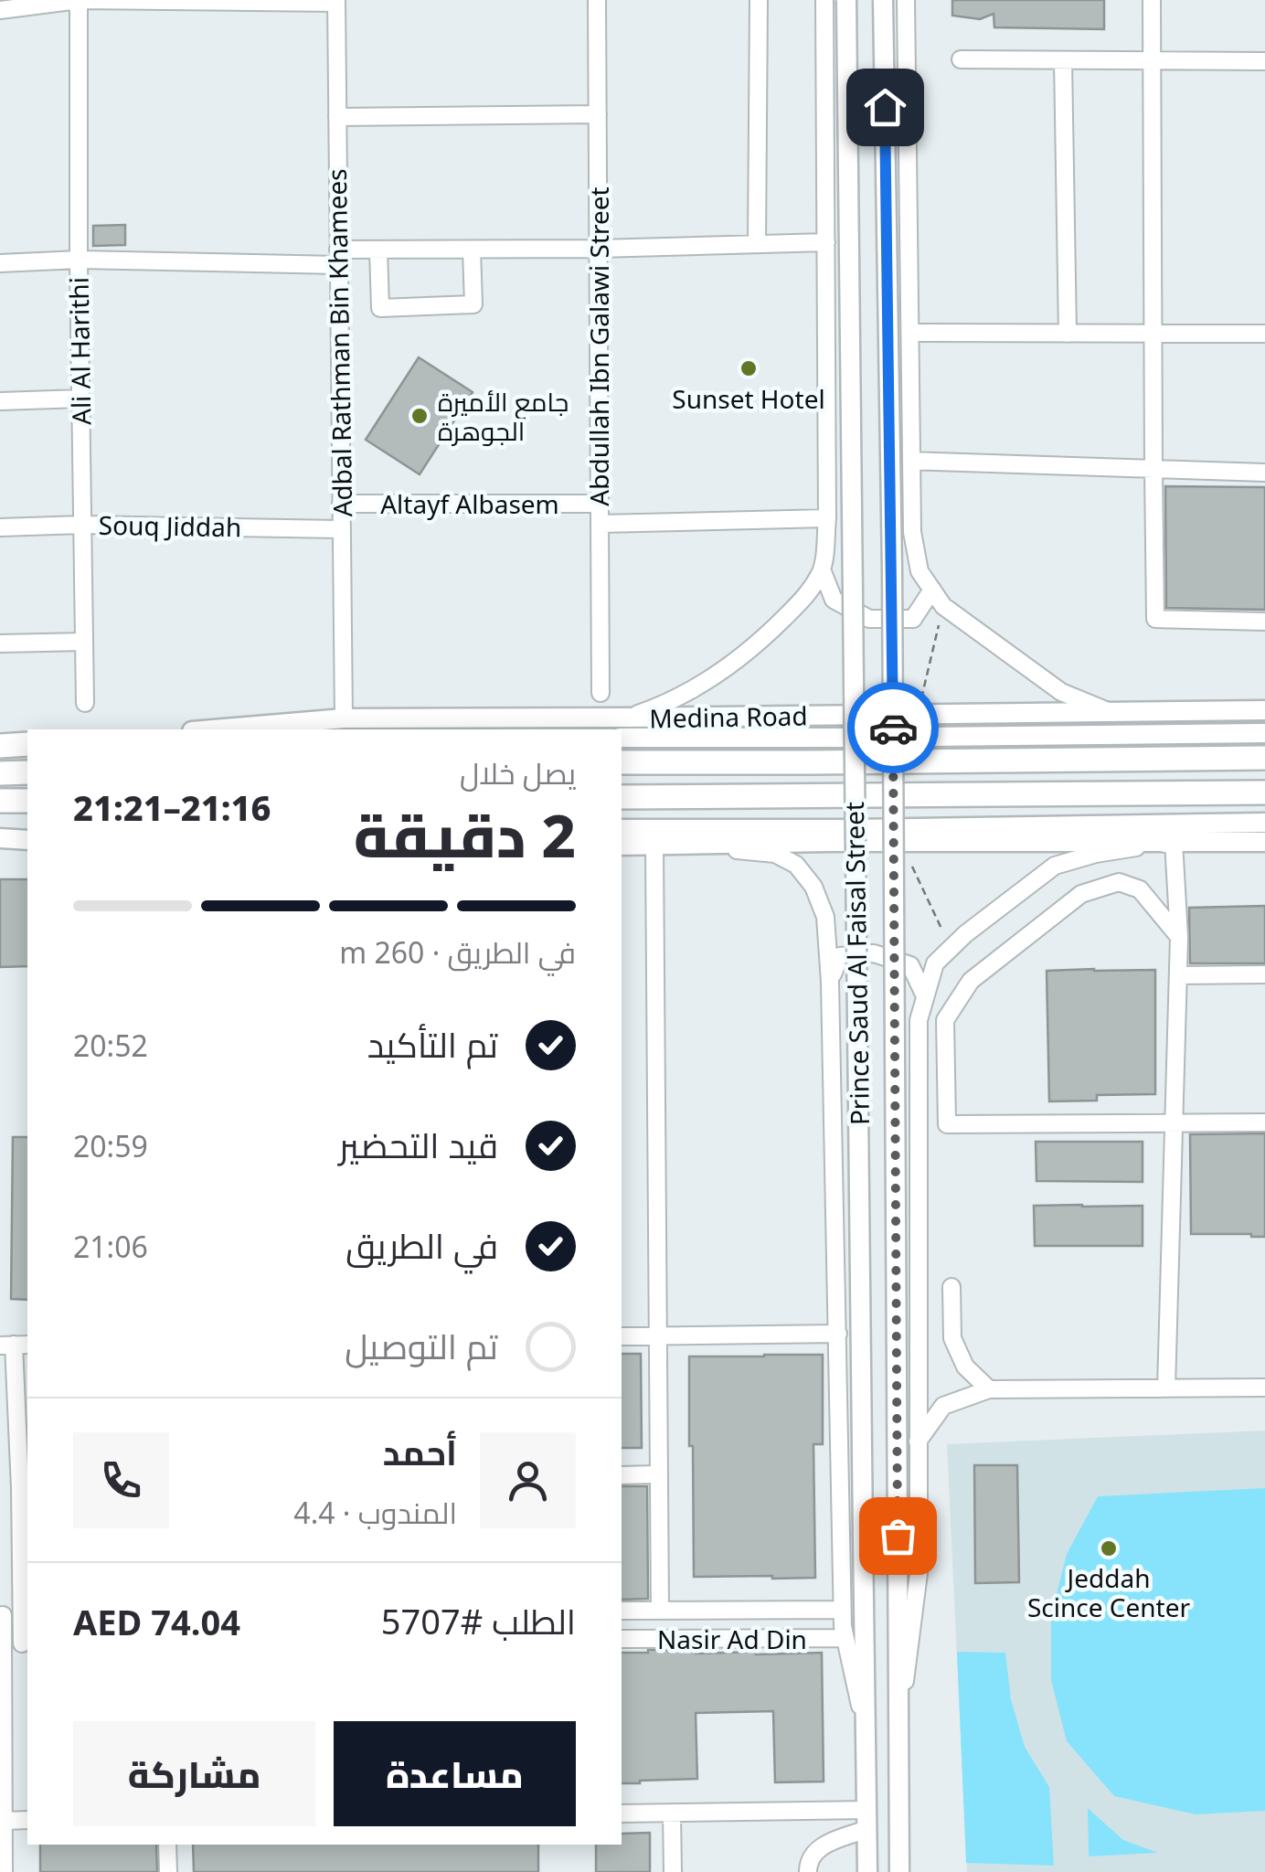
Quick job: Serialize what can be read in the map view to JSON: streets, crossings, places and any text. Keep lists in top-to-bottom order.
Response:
{
  "streets": {
    "main road": ["Medina Road", "Prince Saud Al Faisal Street"],
    "street": [
      "Adbal Rathman Bin Khamees",
      "Abdullah Ibn Galawi Street",
      "Ali Al Harithi",
      "Altayf Albasem",
      "Souq Jiddah",
      "Nasir Ad Din"
    ]
  },
  "crossings": [
    ["Adbal Rathman Bin Khamees", "Altayf Albasem"],
    ["Adbal Rathman Bin Khamees", "Souq Jiddah"],
    ["Adbal Rathman Bin Khamees", "Medina Road"],
    ["Abdullah Ibn Galawi Street", "Altayf Albasem"],
    ["Ali Al Harithi", "Souq Jiddah"],
    ["Medina Road", "Prince Saud Al Faisal Street"]
  ],
  "places": ["Sunset Hotel", "جامع الأميرة الجوهرة", "Jeddah Scince Center"],
  "page": {
    "heading": ["2 دقيقة", "يصل خلال", "21:16–21:21"],
    "panel": [
      "أحمد",
      "المندوب · 4.4",
      "الطلب #5707",
      "AED 74.04"
    ],
    "bar": "في الطريق · 260 m",
    "list": [
      ["تم التأكيد", "20:52"],
      ["قيد التحضير", "20:59"],
      ["في الطريق", "21:06"],
      "تم التوصيل"
    ],
    "buttons": ["مساعدة", "مشاركة"]
  }
}
